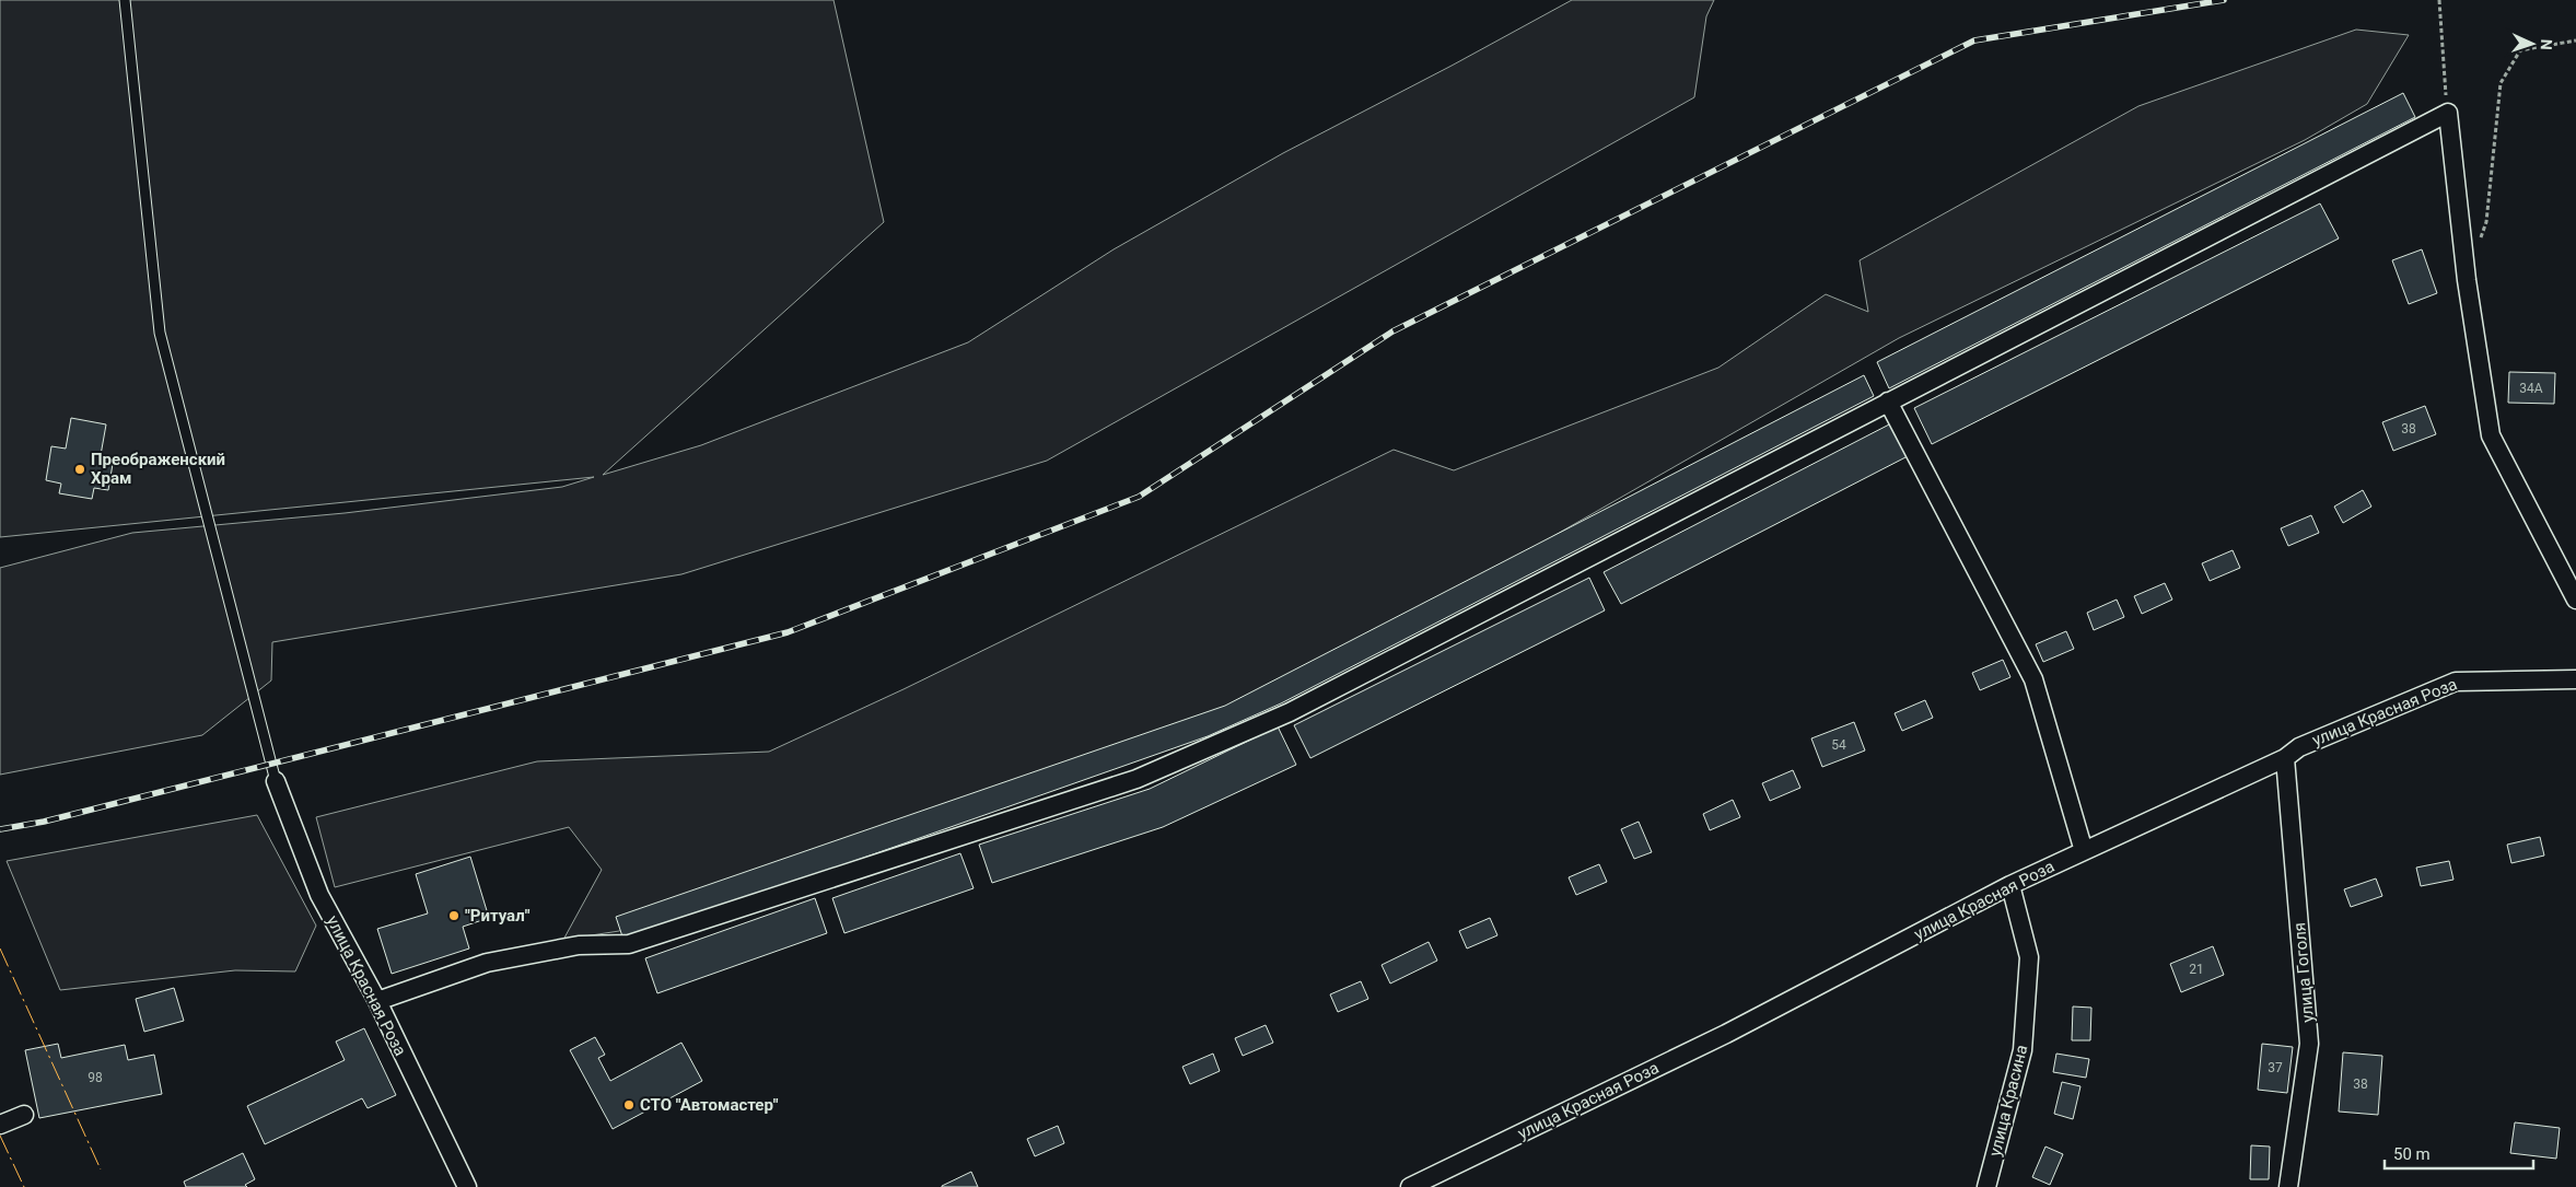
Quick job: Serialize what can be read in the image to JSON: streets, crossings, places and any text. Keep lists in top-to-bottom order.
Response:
{
  "streets": {
    "street": ["улица Красная Роза", "улица Гоголя", "улица Красина"]
  },
  "crossings": [
    ["улица Красная Роза", "улица Гоголя"],
    ["улица Красная Роза", "улица Красина"]
  ],
  "places": ["Преображенский Храм", "\"Ритуал\"", "СТО \"Автомастер\""],
  "house_numbers": [
    "34А",
    "38",
    "54",
    "21",
    "37",
    "98",
    "38"
  ],
  "scale_bar": "50 m",
  "north": "right"
}
